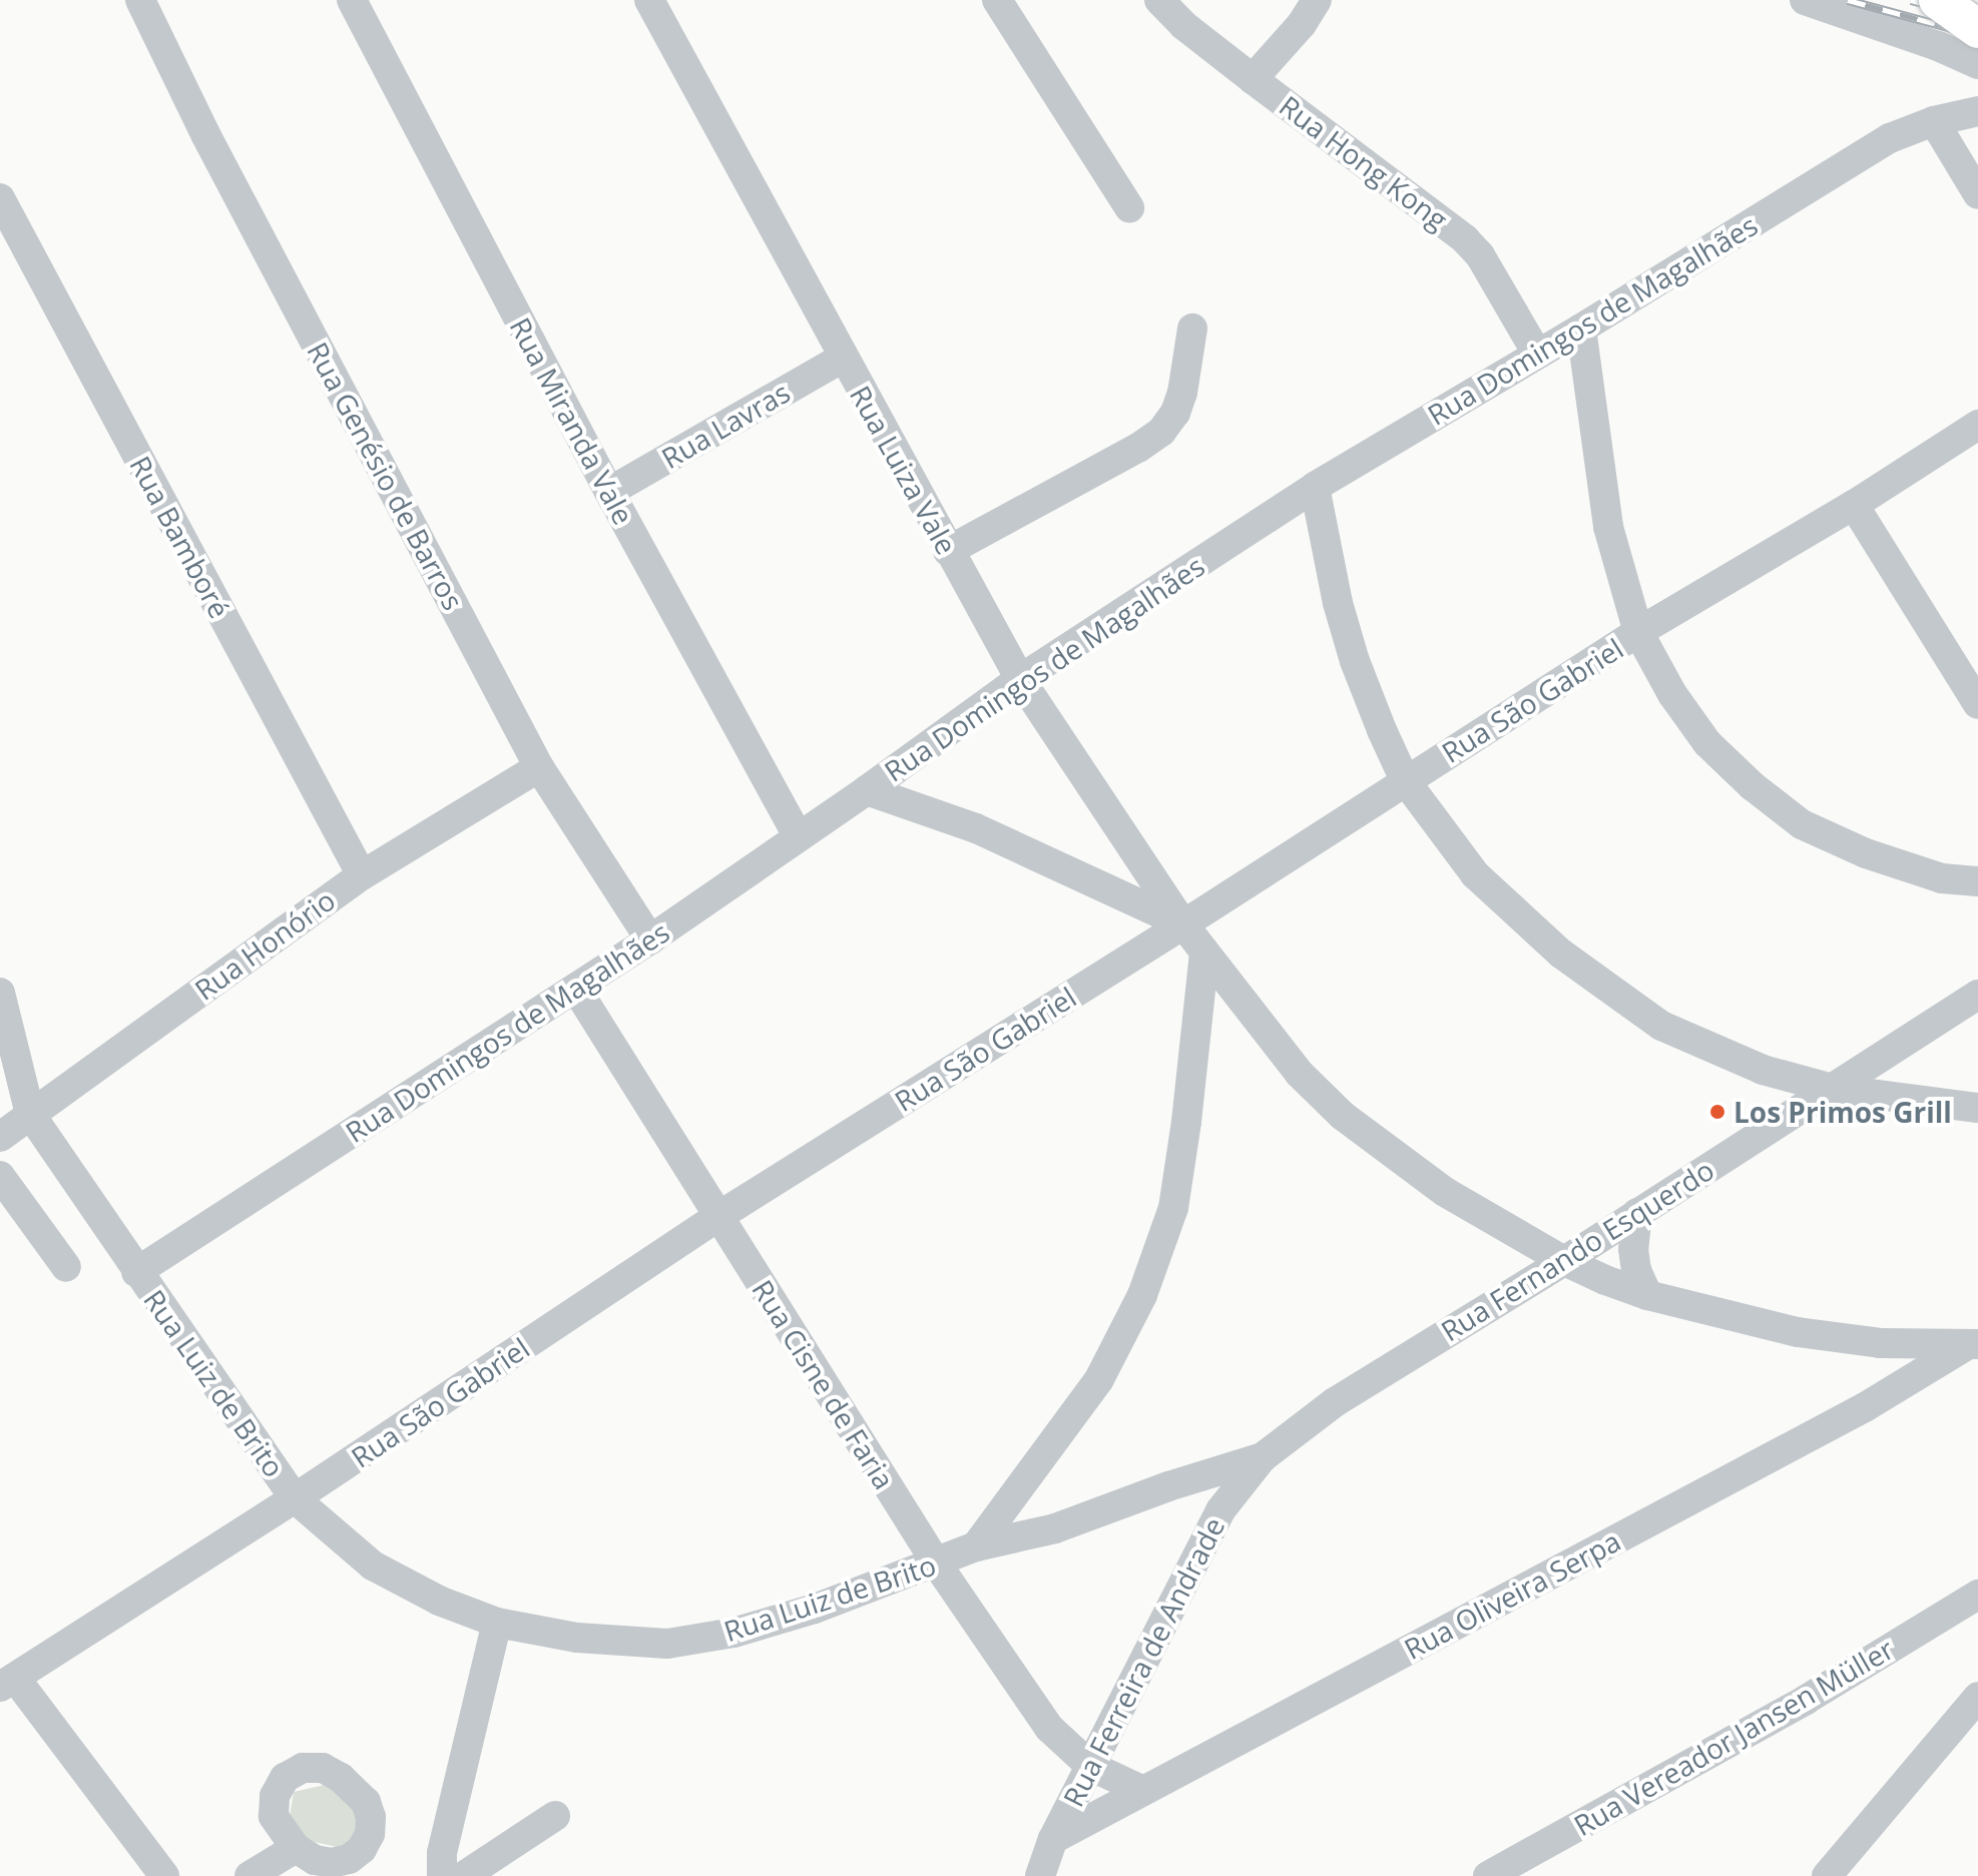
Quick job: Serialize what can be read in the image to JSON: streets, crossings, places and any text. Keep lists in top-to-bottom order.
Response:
{
  "streets": {
    "street": [
      "Rua Hong Kong",
      "Rua Domingos de Magalhães",
      "Rua Miranda Vale",
      "Rua Lavras",
      "Rua Luiza Vale",
      "Rua Genésio de Barros",
      "Rua Bamboré",
      "Rua São Gabriel",
      "Rua Honório",
      "Rua Fernando Esquerdo",
      "Rua Luiz de Brito",
      "Rua Cisne de Faria",
      "Rua Oliveira Serpa",
      "Rua Ferreira de Andrade",
      "Rua Vereador Jansen Müller"
    ]
  },
  "crossings": [
    ["Rua Hong Kong", "Rua Domingos de Magalhães"],
    ["Rua Domingos de Magalhães", "Rua Miranda Vale"],
    ["Rua Domingos de Magalhães", "Rua Luiza Vale"],
    ["Rua Domingos de Magalhães", "Rua Genésio de Barros"],
    ["Rua Domingos de Magalhães", "Rua Luiz de Brito"],
    ["Rua Domingos de Magalhães", "Rua Cisne de Faria"],
    ["Rua Miranda Vale", "Rua Lavras"],
    ["Rua Lavras", "Rua Luiza Vale"],
    ["Rua Luiza Vale", "Rua São Gabriel"],
    ["Rua Luiza Vale", "Rua Fernando Esquerdo"],
    ["Rua Luiza Vale", "Rua Oliveira Serpa"],
    ["Rua Genésio de Barros", "Rua Honório"],
    ["Rua Bamboré", "Rua Honório"],
    ["Rua São Gabriel", "Rua Luiz de Brito"],
    ["Rua São Gabriel", "Rua Cisne de Faria"],
    ["Rua Honório", "Rua Luiz de Brito"],
    ["Rua Fernando Esquerdo", "Rua Luiz de Brito"],
    ["Rua Fernando Esquerdo", "Rua Ferreira de Andrade"],
    ["Rua Luiz de Brito", "Rua Cisne de Faria"],
    ["Rua Cisne de Faria", "Rua Ferreira de Andrade"],
    ["Rua Oliveira Serpa", "Rua Ferreira de Andrade"]
  ],
  "places": ["Los Primos Grill"]
}
